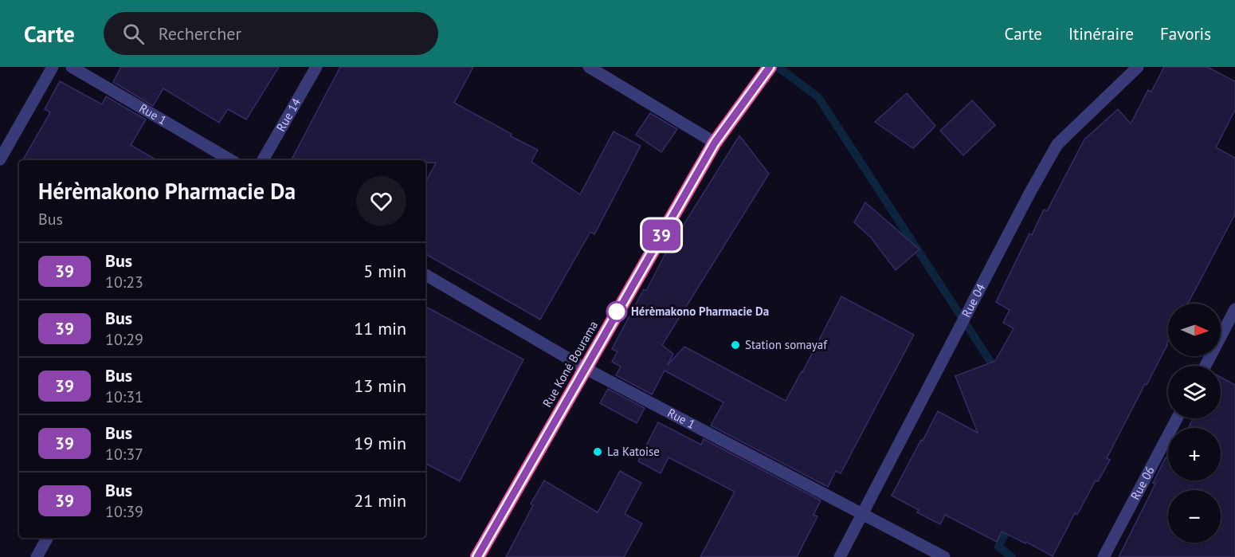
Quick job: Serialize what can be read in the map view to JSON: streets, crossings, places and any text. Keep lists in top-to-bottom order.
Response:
{
  "streets": {
    "highway": ["Rue Koné Bourama"],
    "street": [
      "Rue 1",
      "Rue 14",
      "Rue 04",
      "Rue 06"
    ]
  },
  "crossings": [
    ["Rue 1", "Rue 04"],
    ["Rue 1", "Rue Koné Bourama"]
  ],
  "places": ["Hérèmakono Pharmacie Da", "Station somayaf", "La Katoise"],
  "lines": ["bus line 39"],
  "north": "right",
  "page": {
    "header": "Carte",
    "search": "Rechercher",
    "nav": ["Carte", "Itinéraire", "Favoris"],
    "on_map": "39",
    "heading": ["Hérèmakono Pharmacie Da", "Bus"],
    "list": [
      {
        "mark": "39",
        "name": "Bus",
        "note": "10:23",
        "value": "5 min"
      },
      {
        "mark": "39",
        "name": "Bus",
        "note": "10:29",
        "value": "11 min"
      },
      {
        "mark": "39",
        "name": "Bus",
        "note": "10:31",
        "value": "13 min"
      },
      {
        "mark": "39",
        "name": "Bus",
        "note": "10:37",
        "value": "19 min"
      },
      {
        "mark": "39",
        "name": "Bus",
        "note": "10:39",
        "value": "21 min"
      }
    ],
    "map_buttons": ["+", "−"]
  }
}
